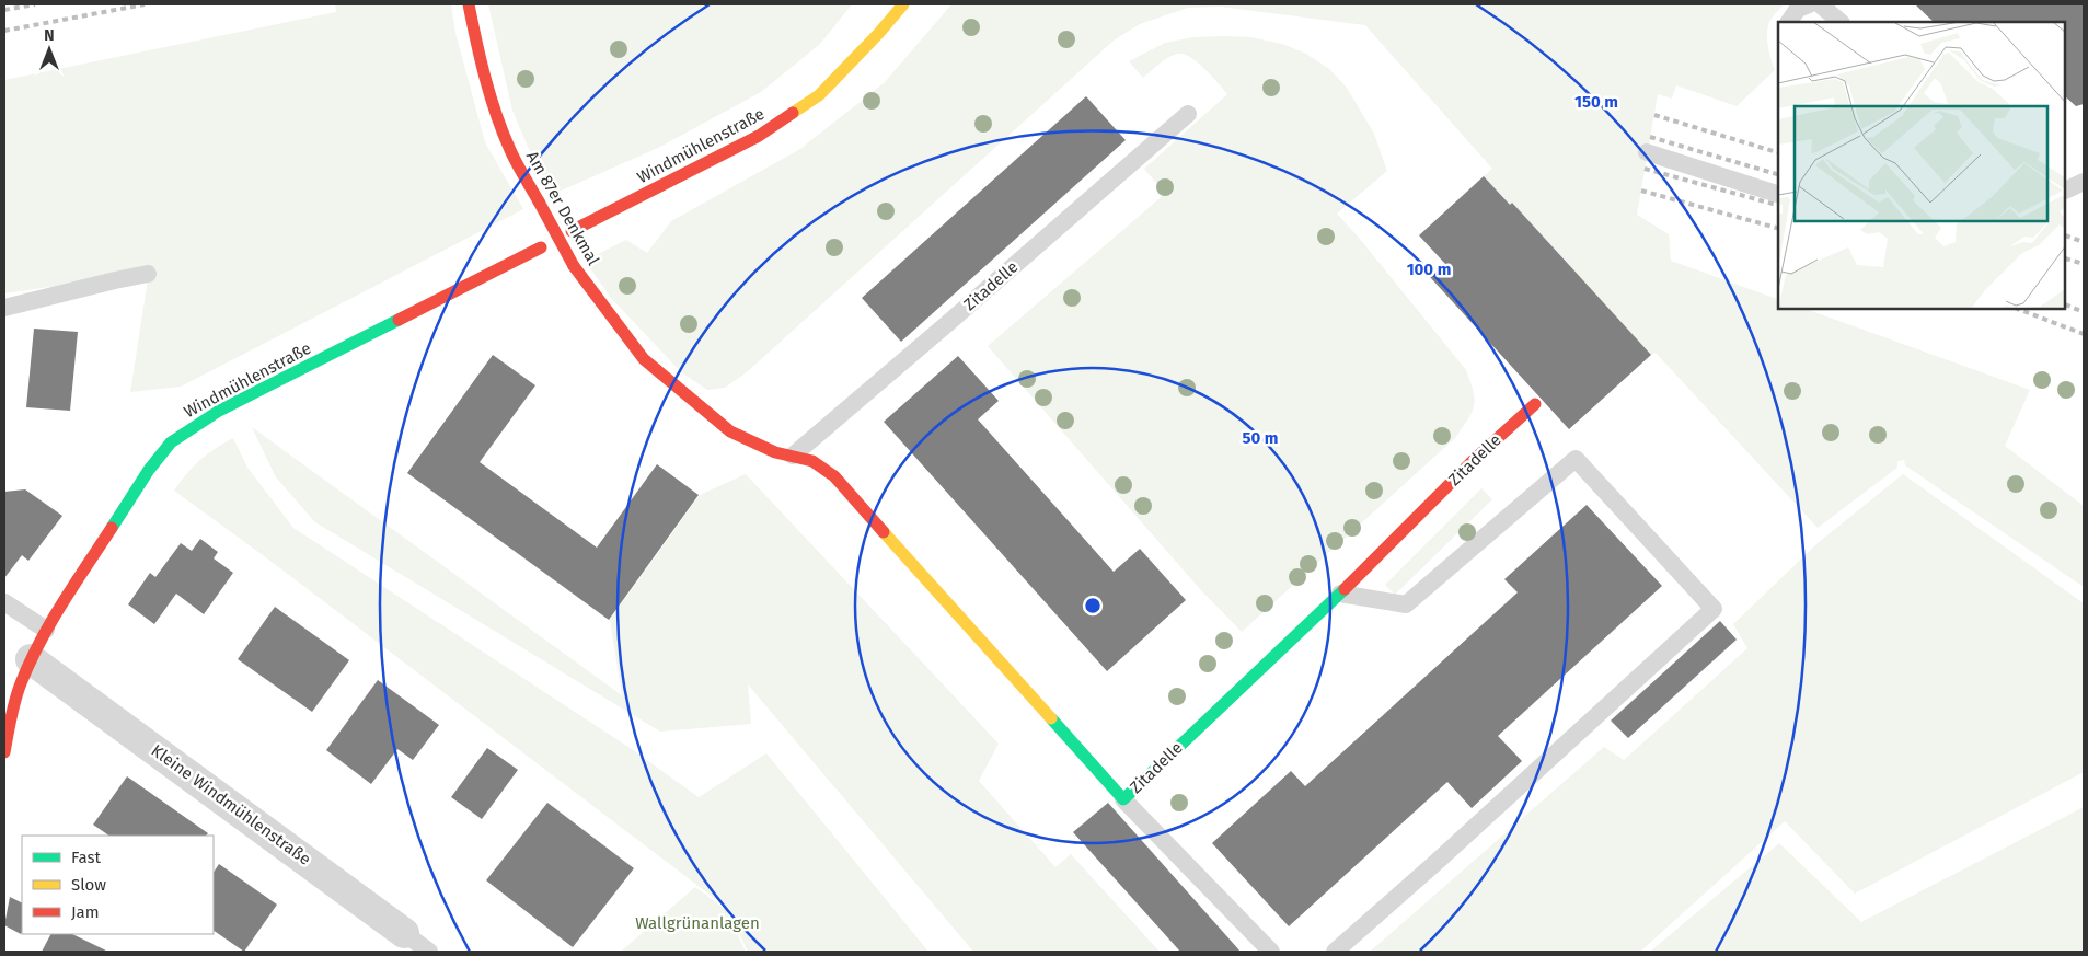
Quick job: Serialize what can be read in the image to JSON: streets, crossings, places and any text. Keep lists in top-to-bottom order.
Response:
{
  "streets": {
    "street": [
      "Windmühlenstraße",
      "Am 87er Denkmal",
      "Zitadelle",
      "Kleine Windmühlenstraße"
    ]
  },
  "crossings": [
    ["Windmühlenstraße", "Kleine Windmühlenstraße"],
    ["Am 87er Denkmal", "Zitadelle"]
  ],
  "parks": ["Wallgrünanlagen"],
  "legend": ["Fast", "Slow", "Jam"],
  "north": "top",
  "rings": ["150 m", "100 m", "50 m"]
}
